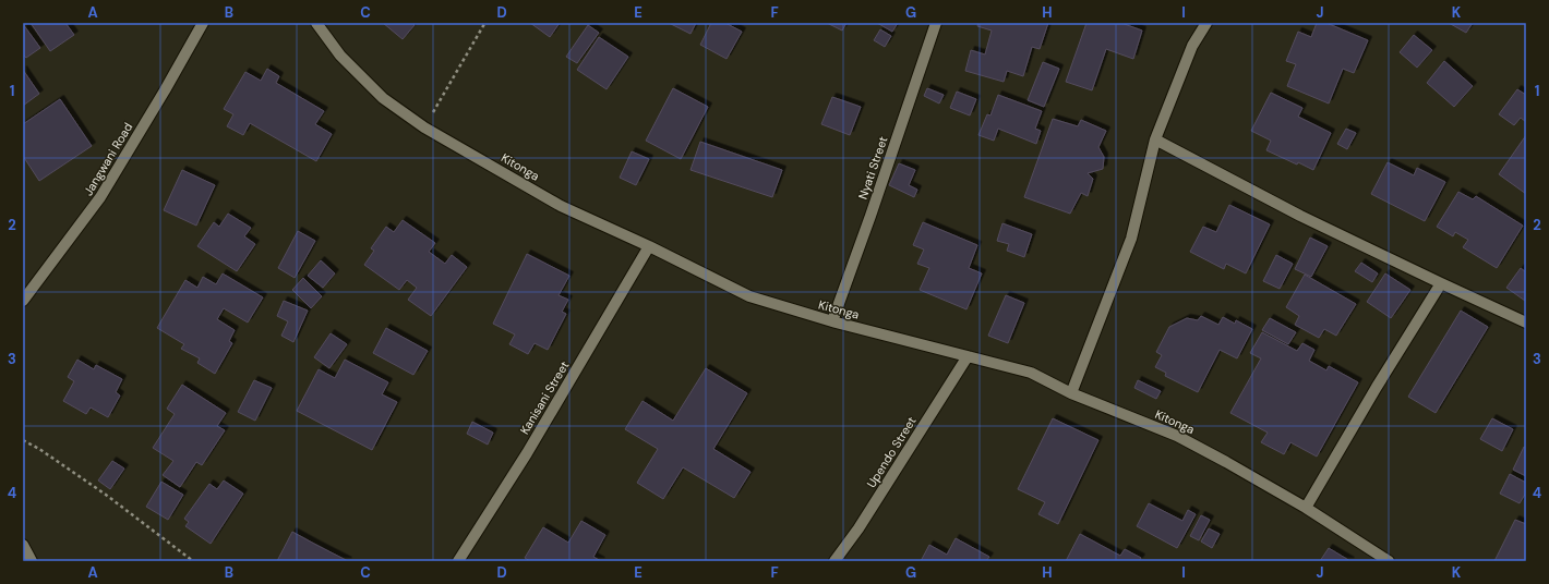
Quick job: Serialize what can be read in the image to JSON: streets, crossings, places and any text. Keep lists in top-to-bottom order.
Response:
{
  "streets": {
    "street": [
      "Jangwani Road",
      "Kitonga",
      "Nyati Street",
      "Kanisani Street",
      "Upendo Street"
    ]
  },
  "crossings": [
    ["Kitonga", "Nyati Street"],
    ["Kitonga", "Kanisani Street"],
    ["Kitonga", "Upendo Street"]
  ],
  "grid": {
    "columns": [
      "A",
      "B",
      "C",
      "D",
      "E",
      "F",
      "G",
      "H",
      "I",
      "J",
      "K"
    ],
    "rows": [
      "1",
      "2",
      "3",
      "4"
    ]
  }
}
